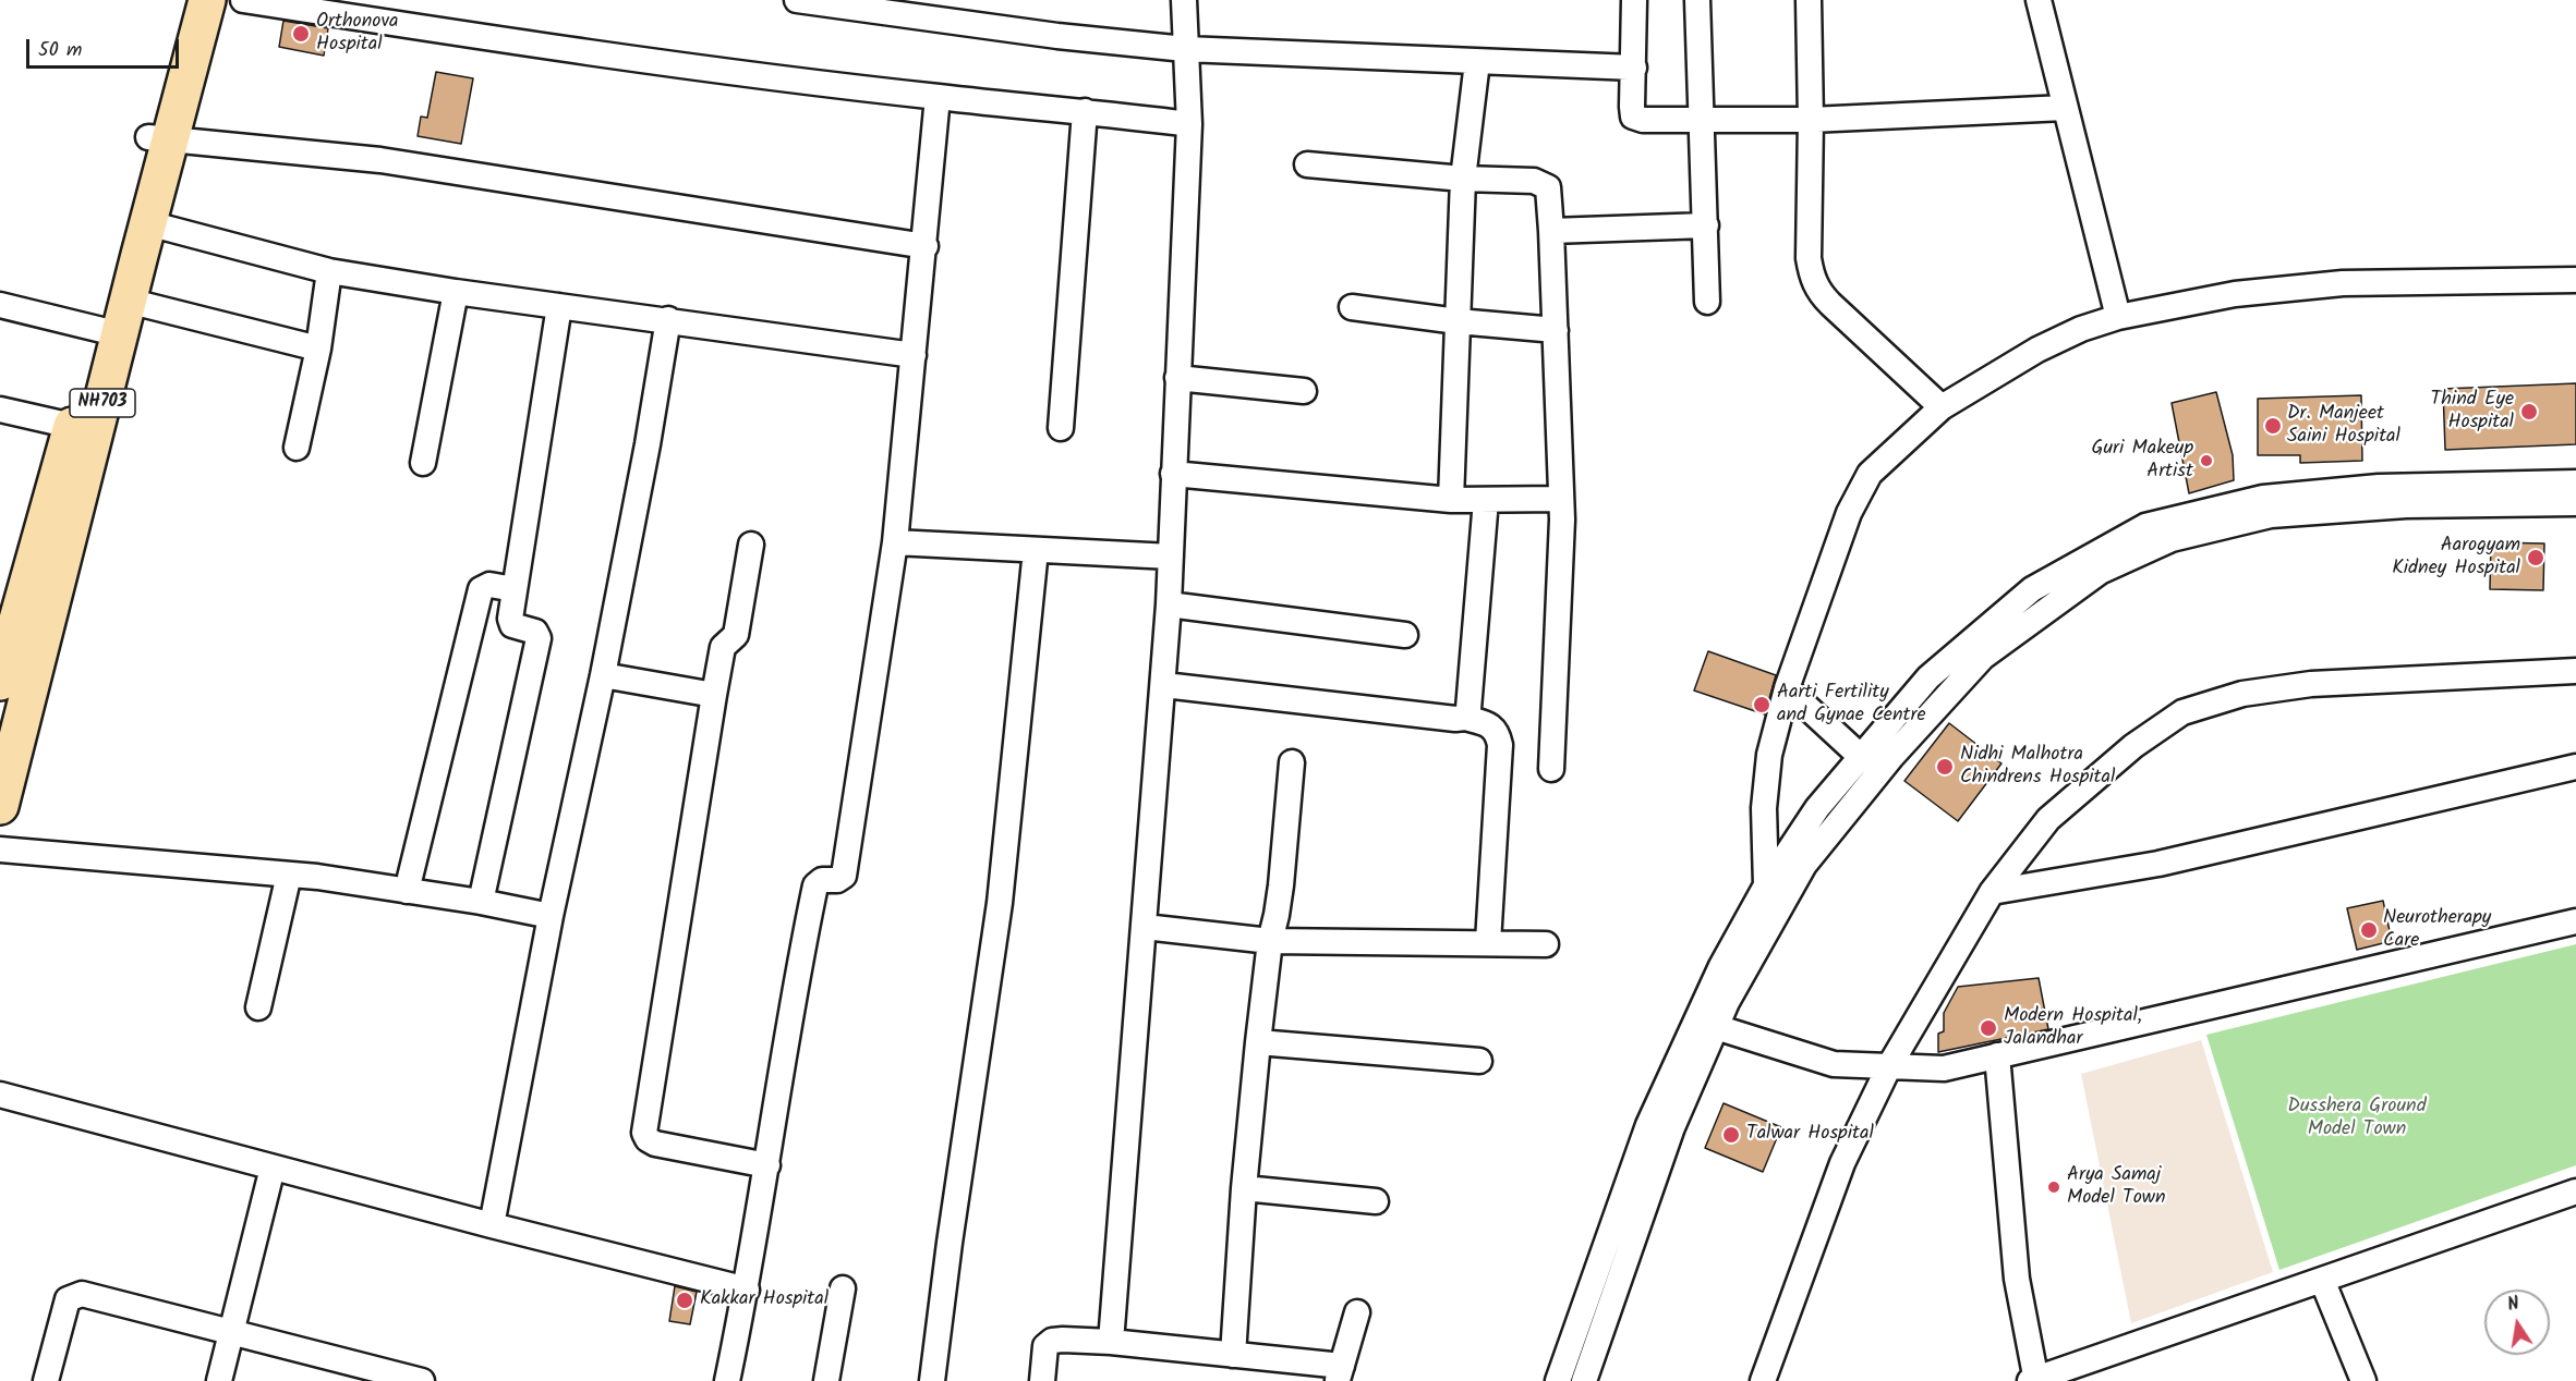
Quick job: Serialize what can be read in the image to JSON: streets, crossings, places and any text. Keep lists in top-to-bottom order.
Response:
{
  "streets": {
    "highway": ["NH703"]
  },
  "parks": ["Dusshera Ground Model Town"],
  "places": [
    "Orthonova Hospital",
    "Thind Eye Hospital",
    "Dr. Manjeet Saini Hospital",
    "Guri Makeup Artist",
    "Aarogyam Kidney Hospital",
    "Aarti Fertility and Gynae Centre",
    "Nidhi Malhotra Chindrens Hospital",
    "Neurotherapy Care",
    "Modern Hospital, Jalandhar",
    "Talwar Hospital",
    "Arya Samaj Model Town",
    "Kakkar Hospital"
  ],
  "scale_bar": "50 m",
  "north": "top"
}
